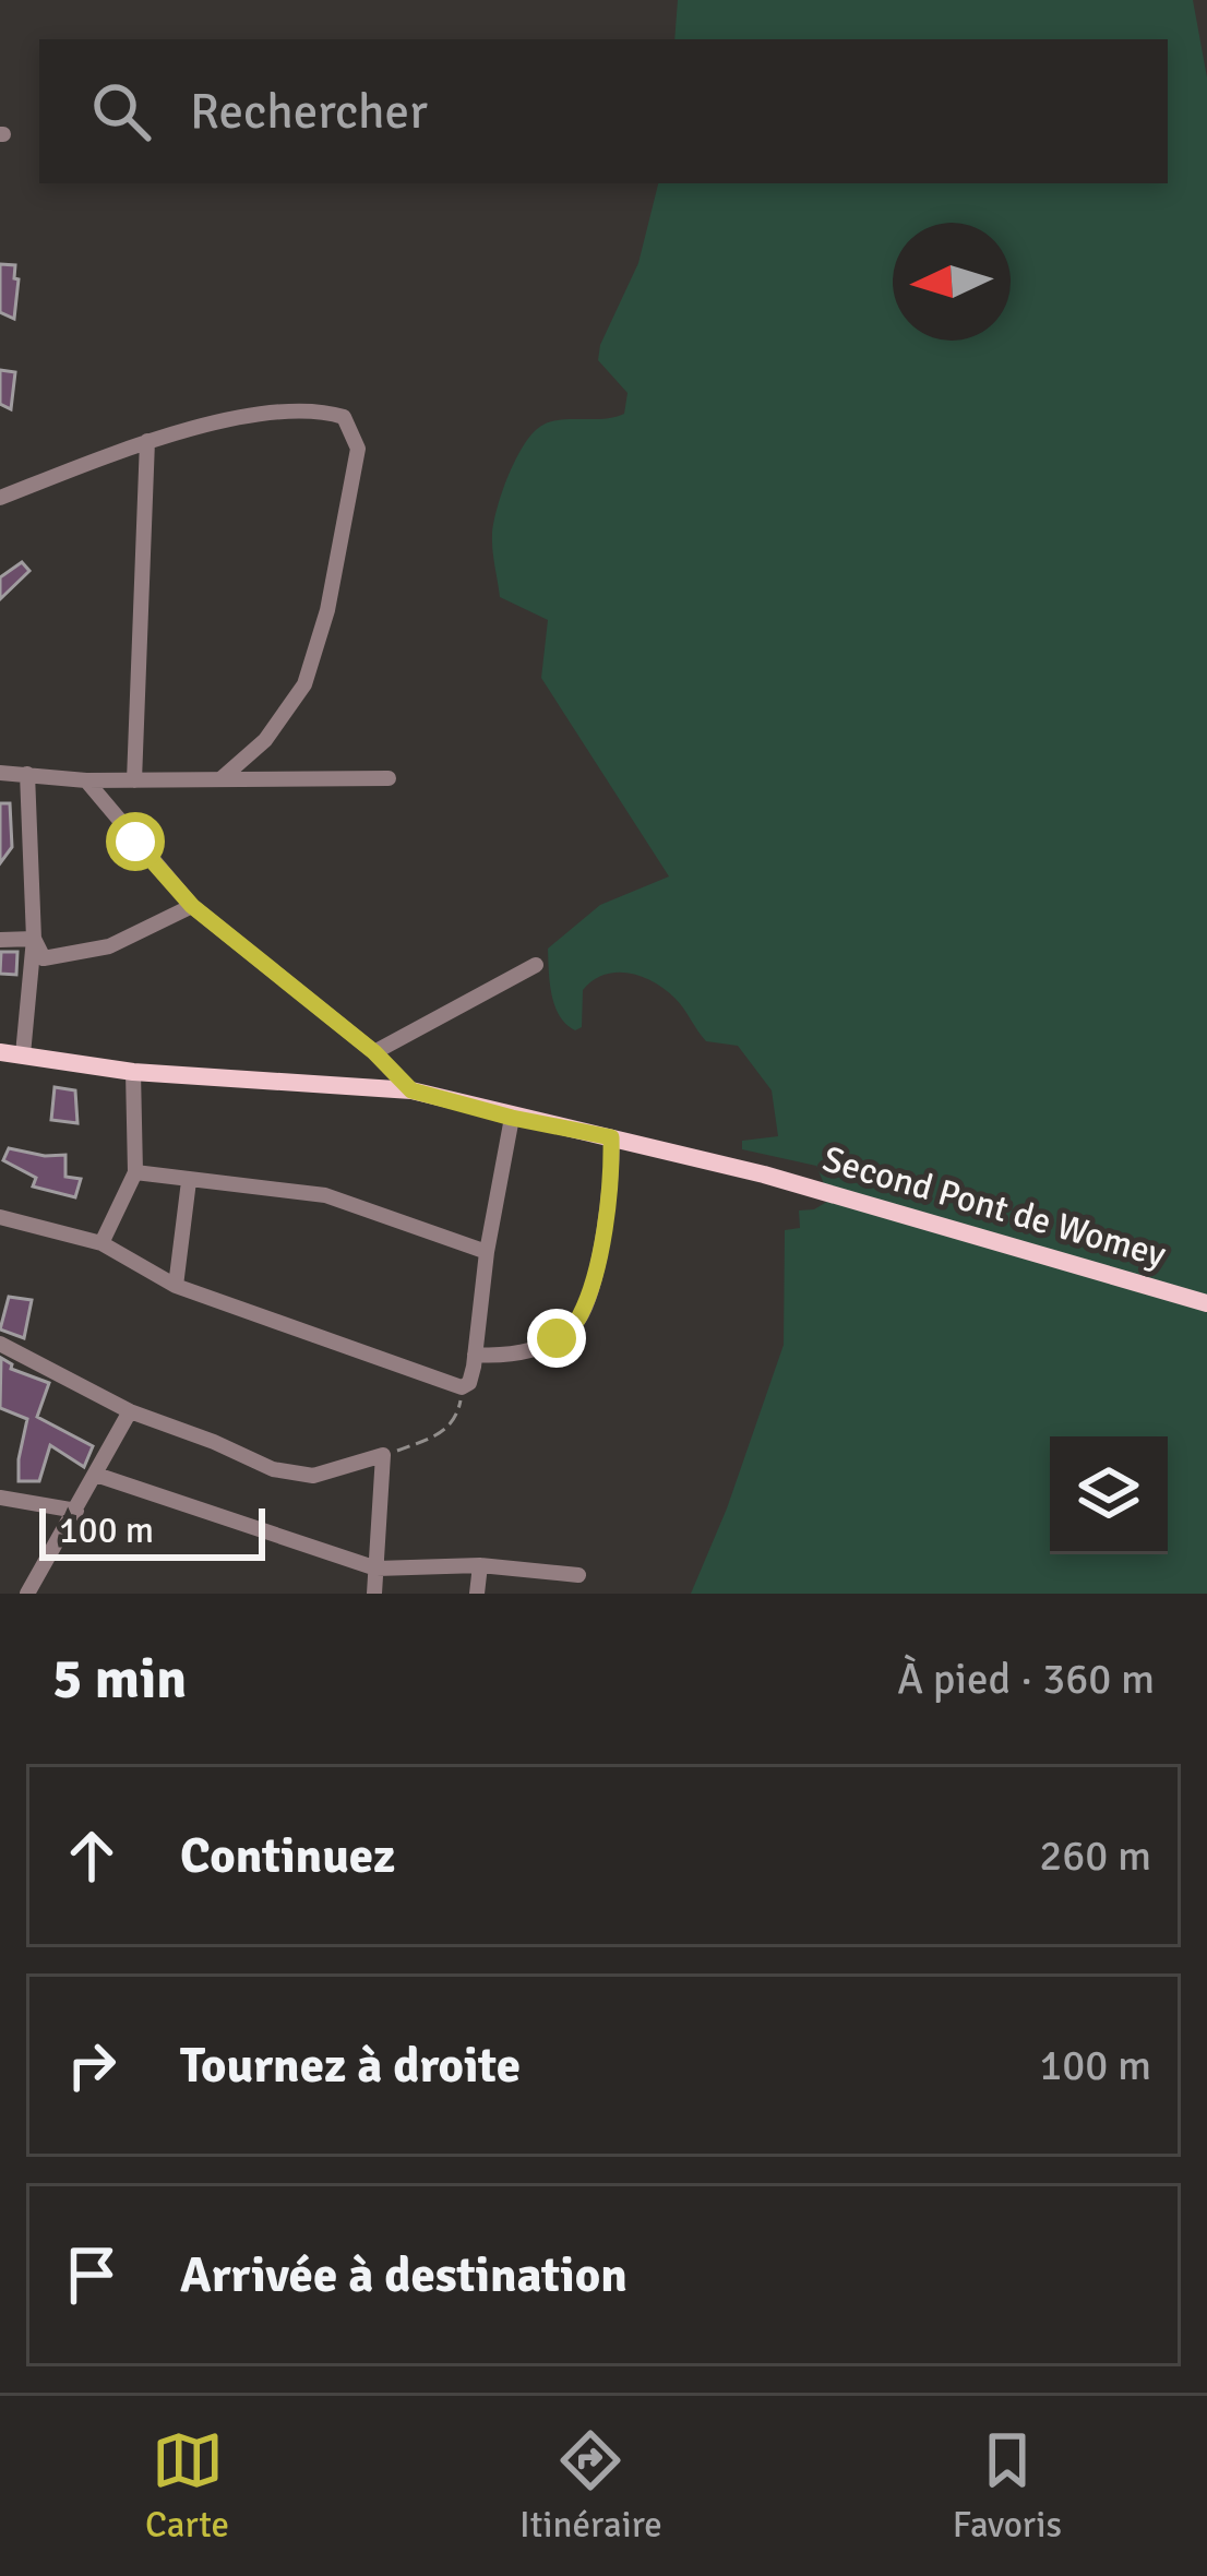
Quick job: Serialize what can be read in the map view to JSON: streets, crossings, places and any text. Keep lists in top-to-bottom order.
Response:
{
  "streets": {
    "main road": ["Second Pont de Womey"]
  },
  "scale_bar": "100 m",
  "north": "left",
  "page": {
    "search": "Rechercher",
    "scale": "100 m",
    "heading": ["5 min", "À pied · 360 m"],
    "list": [
      ["Continuez", "260 m"],
      ["Tournez à droite", "100 m"],
      "Arrivée à destination"
    ],
    "nav": ["Carte", "Itinéraire", "Favoris"]
  }
}
